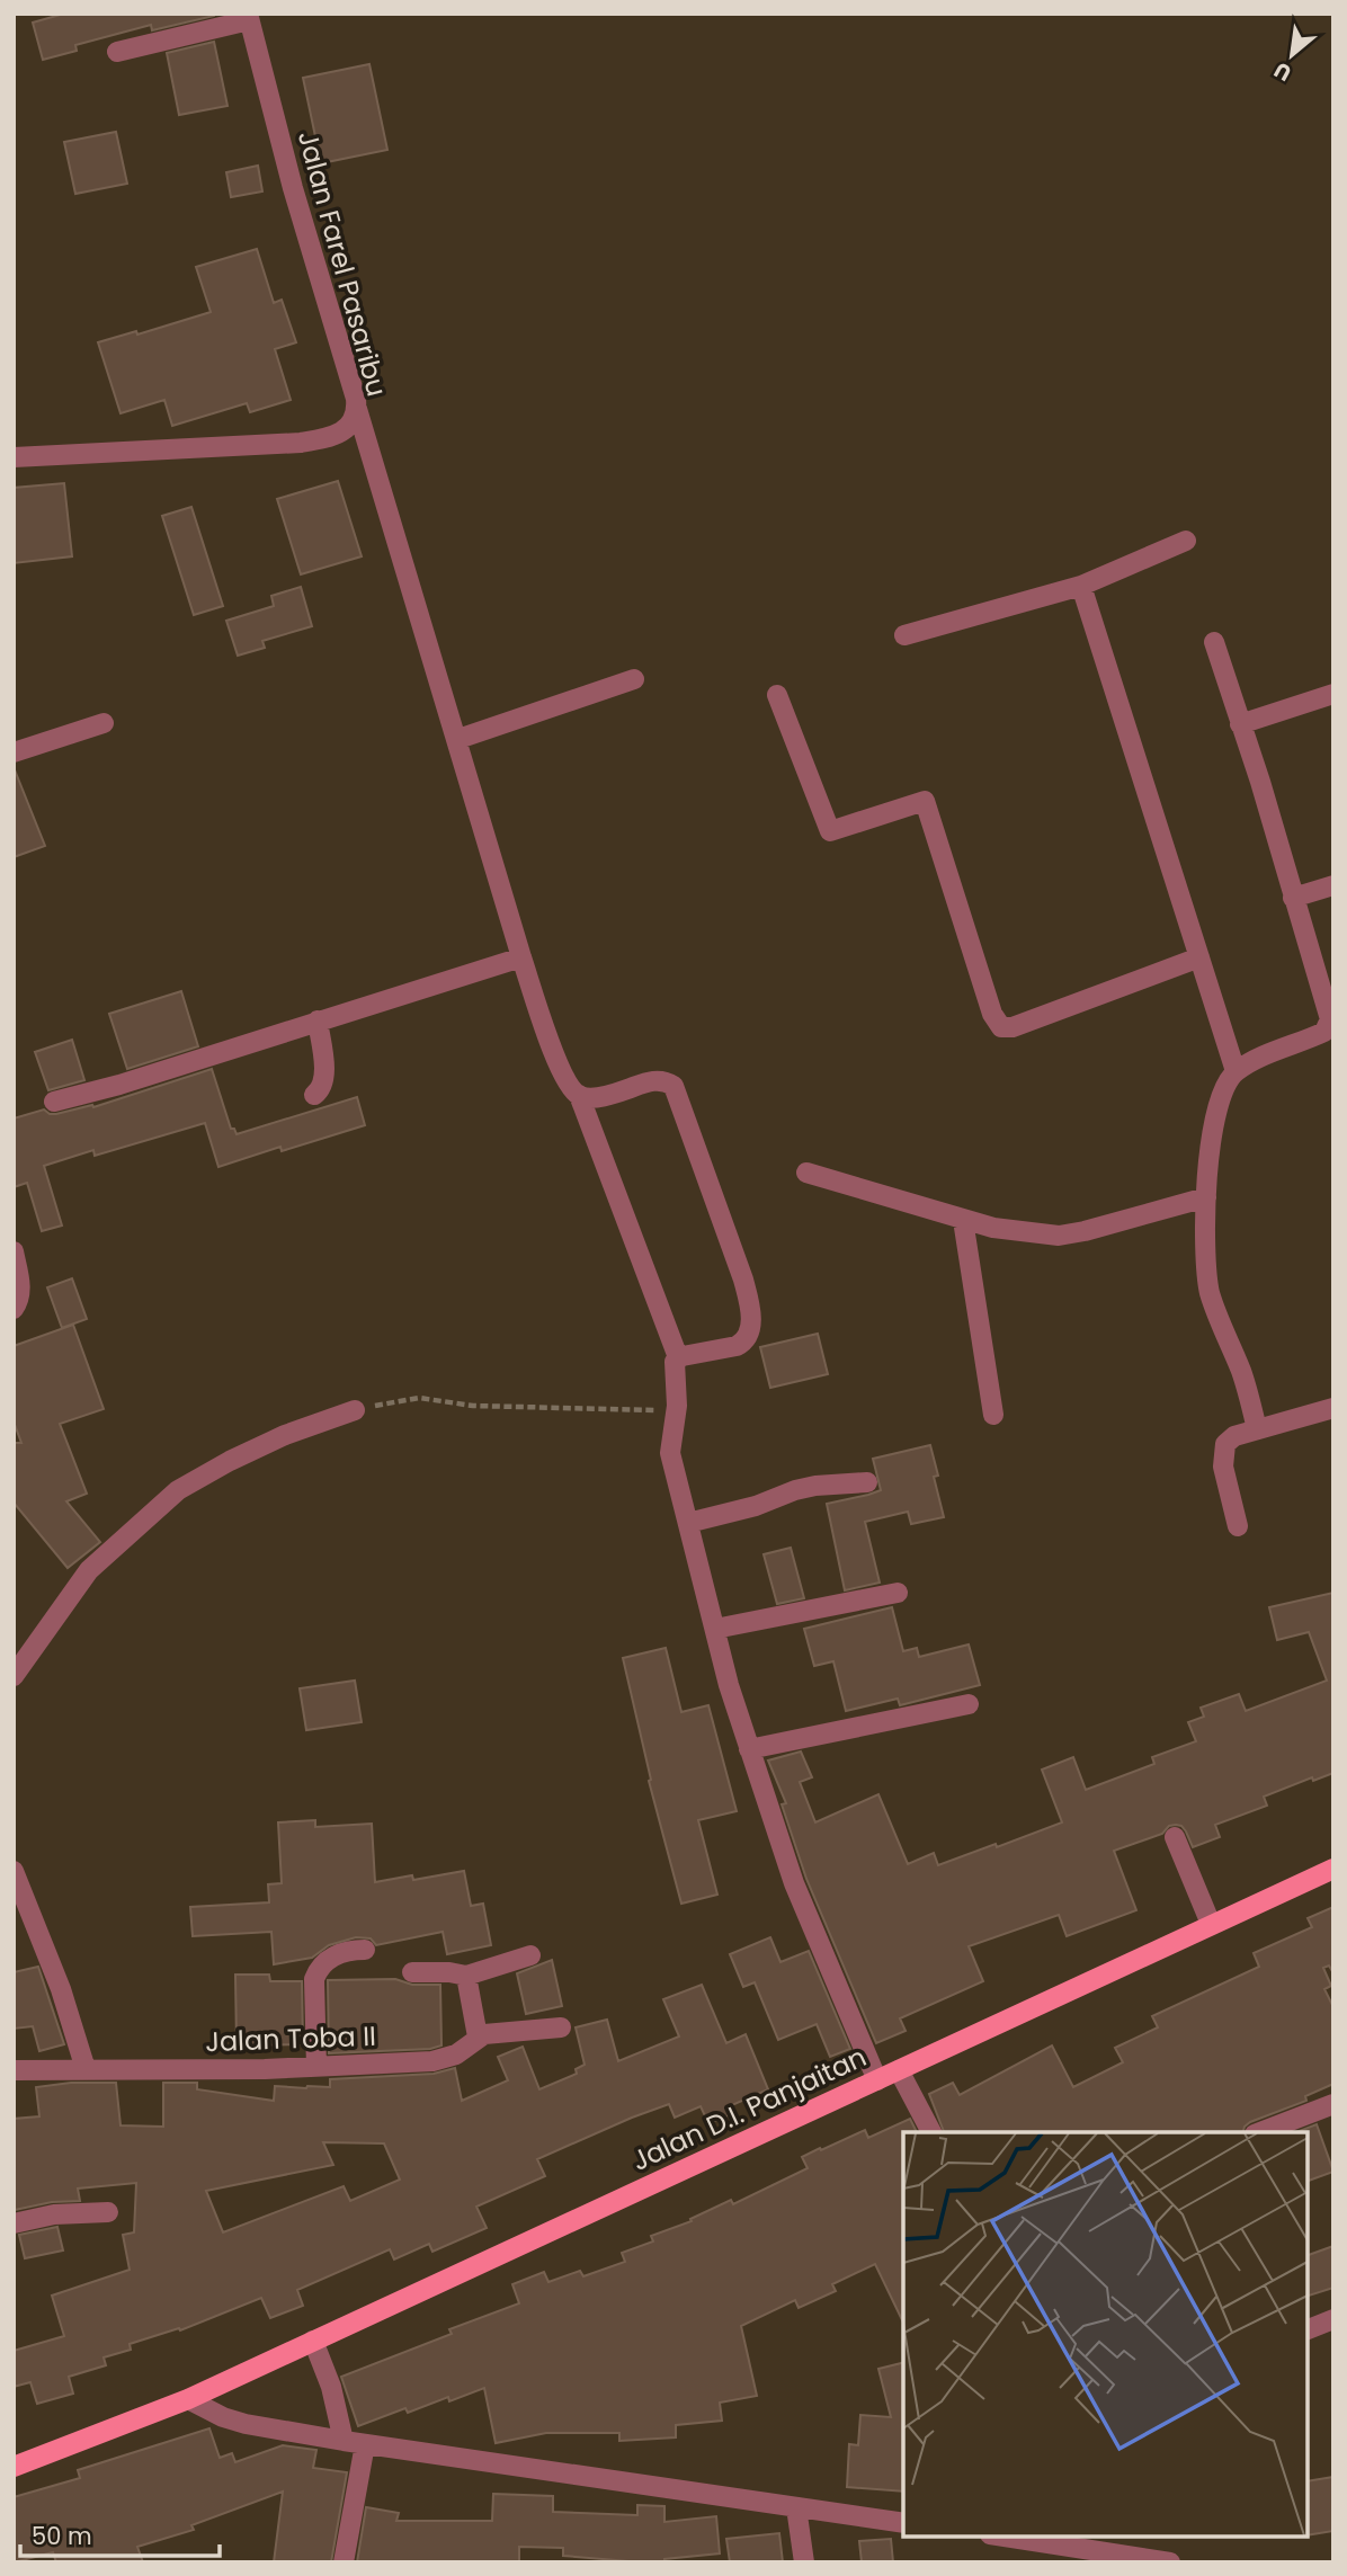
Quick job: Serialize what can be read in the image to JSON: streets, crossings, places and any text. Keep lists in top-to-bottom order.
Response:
{
  "streets": {
    "main road": ["Jalan D.I. Panjaitan"],
    "street": ["Jalan Farel Pasaribu", "Jalan Toba II"]
  },
  "scale_bar": "50 m",
  "north": "bottom left"
}
